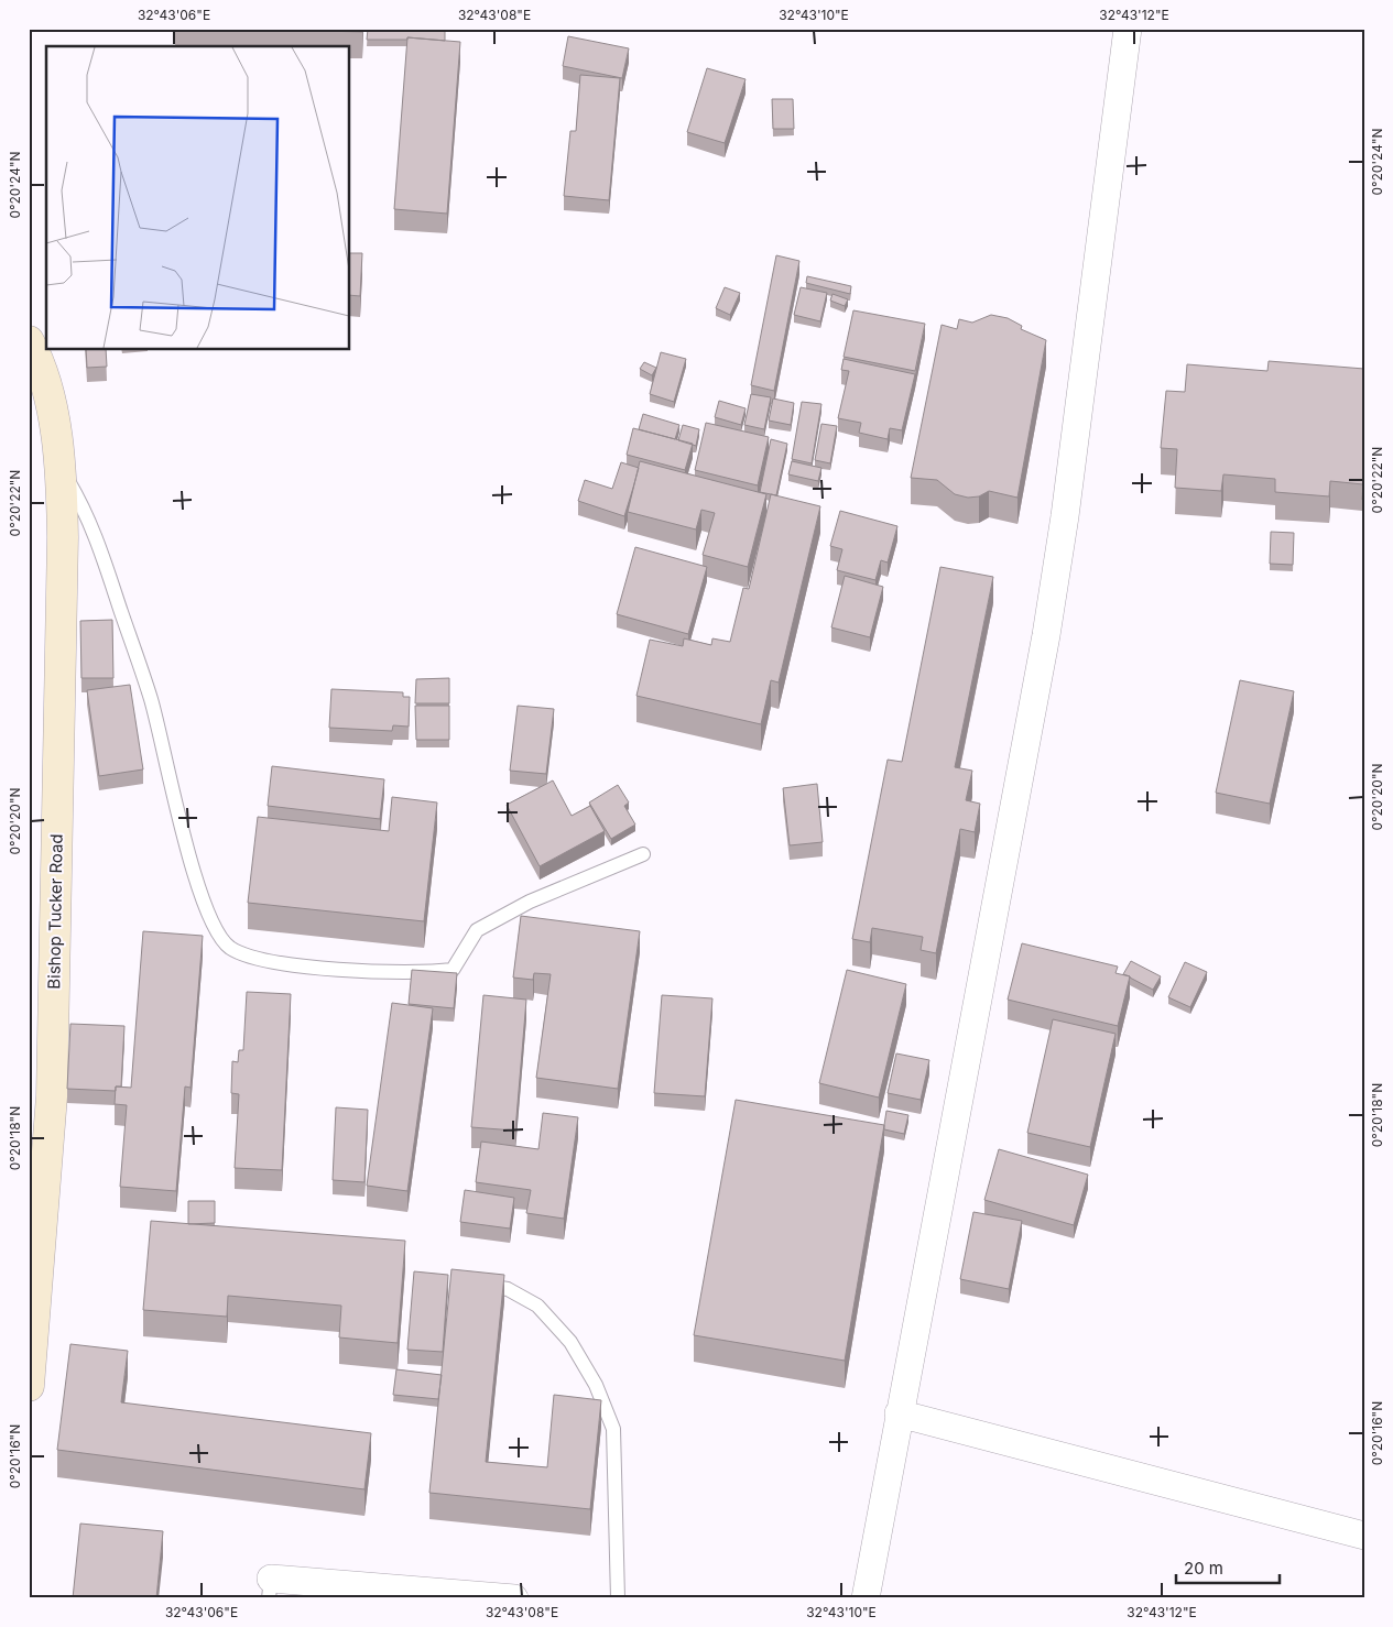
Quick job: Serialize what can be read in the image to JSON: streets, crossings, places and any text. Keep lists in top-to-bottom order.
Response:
{
  "streets": {
    "main road": ["Bishop Tucker Road"]
  },
  "scale_bar": "20 m",
  "coordinates": [
    "32°43'06\"E",
    "32°43'08\"E",
    "32°43'10\"E",
    "32°43'12\"E",
    "0°20'24\"N",
    "0°20'22\"N",
    "0°20'20\"N",
    "0°20'18\"N",
    "0°20'16\"N"
  ]
}
